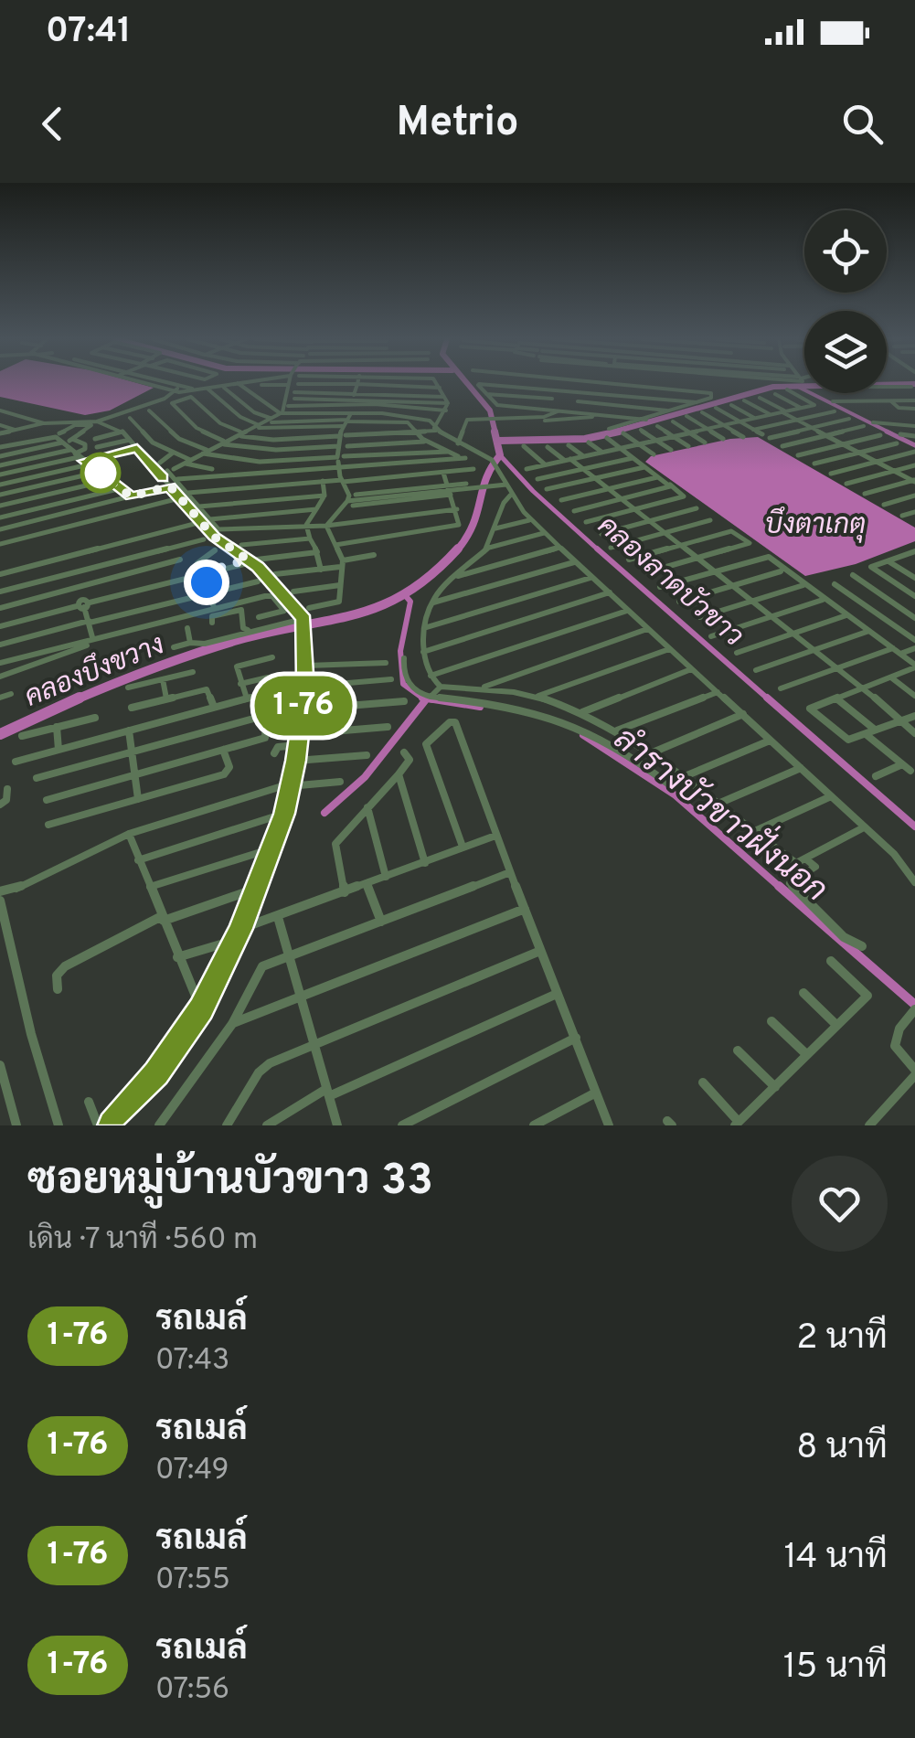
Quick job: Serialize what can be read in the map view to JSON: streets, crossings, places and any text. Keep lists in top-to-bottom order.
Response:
{
  "water": [
    "บึงตาเกตุ",
    "คลองลาดบัวขาว",
    "คลองบึงขวาง",
    "ลำรางบัวขาวฝั่งนอก"
  ],
  "lines": ["bus line 1-76"],
  "page": {
    "status": "07:41",
    "header": "Metrio",
    "on_map": "1-76",
    "heading": ["ซอยหมู่บ้านบัวขาว 33", "เดิน · 7 นาที · 560 m"],
    "list": [
      {
        "mark": "1-76",
        "name": "รถเมล์",
        "note": "07:43",
        "value": "2 นาที"
      },
      {
        "mark": "1-76",
        "name": "รถเมล์",
        "note": "07:49",
        "value": "8 นาที"
      },
      {
        "mark": "1-76",
        "name": "รถเมล์",
        "note": "07:55",
        "value": "14 นาที"
      },
      {
        "mark": "1-76",
        "name": "รถเมล์",
        "note": "07:56",
        "value": "15 นาที"
      }
    ]
  }
}
